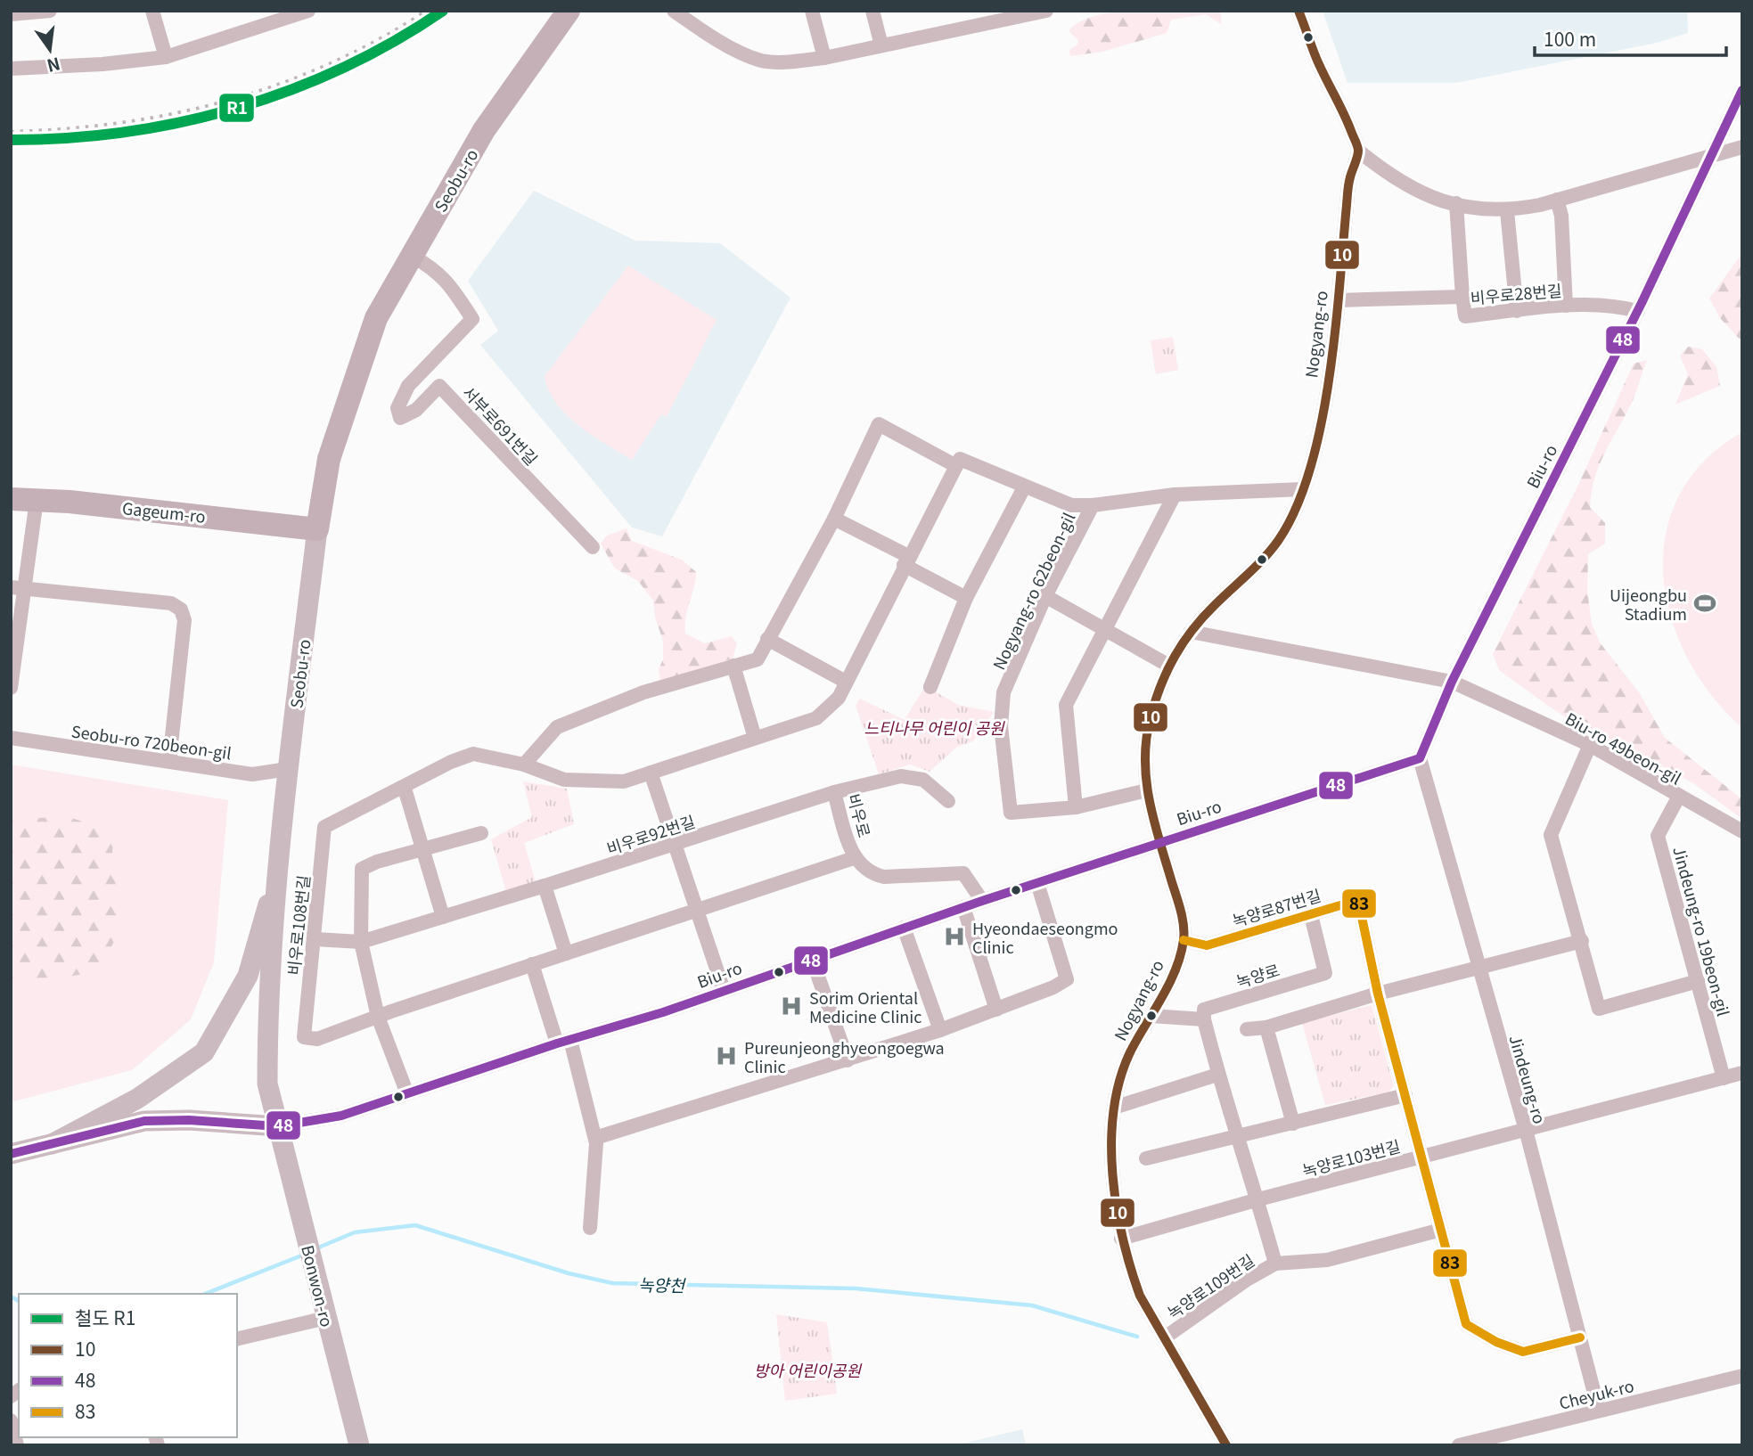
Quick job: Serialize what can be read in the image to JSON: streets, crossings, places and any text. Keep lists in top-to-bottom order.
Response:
{
  "streets": {
    "main road": ["Seobu-ro", "Gageum-ro"],
    "street": [
      "비우로28번길",
      "Nogyang-ro",
      "서부로691번길",
      "Biu-ro",
      "Nogyang-ro 62beon-gil",
      "Seobu-ro 720beon-gil",
      "Biu-ro 49beon-gil",
      "비우로",
      "비우로92번길",
      "녹양로87번길",
      "비우로108번길",
      "Jindeung-ro 19beon-gil",
      "녹양로",
      "Jindeung-ro",
      "녹양로103번길",
      "Bonwon-ro",
      "녹양로109번길",
      "Cheyuk-ro"
    ]
  },
  "crossings": [
    ["Seobu-ro", "서부로691번길"],
    ["Seobu-ro", "Biu-ro"],
    ["Seobu-ro", "Gageum-ro"],
    ["Seobu-ro", "Seobu-ro 720beon-gil"],
    ["Seobu-ro", "Bonwon-ro"],
    ["비우로28번길", "Nogyang-ro"],
    ["비우로28번길", "Biu-ro"],
    ["Nogyang-ro", "Biu-ro"],
    ["Nogyang-ro", "Nogyang-ro 62beon-gil"],
    ["Nogyang-ro", "녹양로87번길"],
    ["Nogyang-ro", "녹양로103번길"],
    ["Nogyang-ro", "녹양로109번길"],
    ["Biu-ro", "Biu-ro 49beon-gil"],
    ["Biu-ro", "비우로"],
    ["Biu-ro", "Jindeung-ro"],
    ["Biu-ro", "Bonwon-ro"],
    ["Nogyang-ro 62beon-gil", "비우로108번길"],
    ["Biu-ro 49beon-gil", "Jindeung-ro 19beon-gil"],
    ["비우로", "비우로92번길"],
    ["녹양로87번길", "녹양로"],
    ["녹양로87번길", "Jindeung-ro"],
    ["녹양로87번길", "녹양로103번길"],
    ["Jindeung-ro", "녹양로103번길"],
    ["Jindeung-ro", "Cheyuk-ro"]
  ],
  "water": ["녹양천"],
  "parks": ["느티나무 어린이 공원", "방아 어린이공원"],
  "places": {
    "sports": ["Uijeongbu Stadium"],
    "hospital": ["Hyeondaeseongmo Clinic", "Sorim Oriental Medicine Clinic", "Pureunjeonghyeongoegwa Clinic"]
  },
  "lines": [
    "rail line R1",
    "transit line 10",
    "transit line 48",
    "transit line 83"
  ],
  "legend": [
    "철도 R1",
    "10",
    "48",
    "83"
  ],
  "scale_bar": "100 m",
  "north": "bottom"
}
